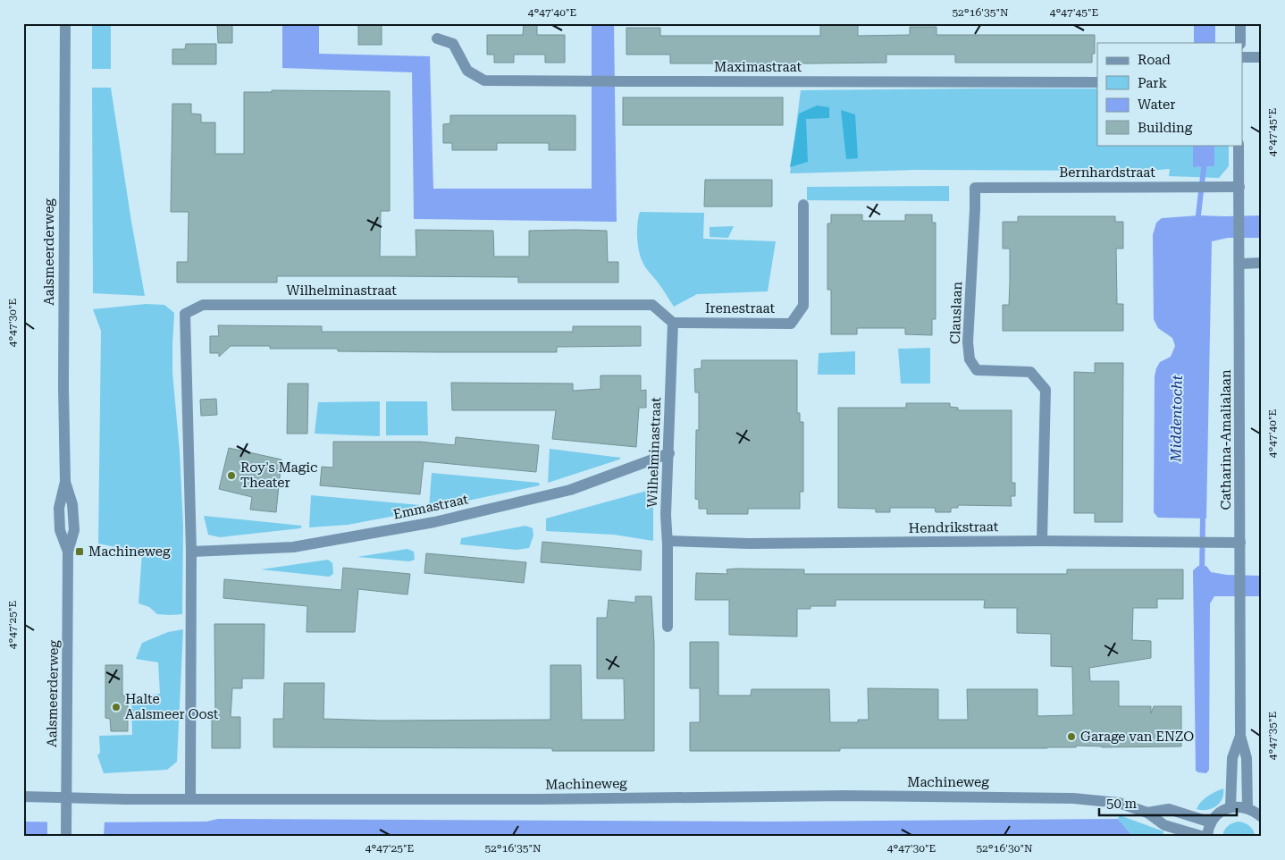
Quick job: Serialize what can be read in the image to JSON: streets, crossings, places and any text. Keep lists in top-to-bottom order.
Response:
{
  "streets": {
    "street": [
      "Maximastraat",
      "Bernhardstraat",
      "Aalsmeerderweg",
      "Wilhelminastraat",
      "Irenestraat",
      "Clauslaan",
      "Catharina-Amalialaan",
      "Emmastraat",
      "Hendrikstraat",
      "Machineweg"
    ]
  },
  "crossings": [
    ["Bernhardstraat", "Clauslaan"],
    ["Bernhardstraat", "Catharina-Amalialaan"],
    ["Aalsmeerderweg", "Machineweg"],
    ["Wilhelminastraat", "Irenestraat"],
    ["Wilhelminastraat", "Emmastraat"],
    ["Wilhelminastraat", "Hendrikstraat"],
    ["Wilhelminastraat", "Machineweg"],
    ["Clauslaan", "Hendrikstraat"],
    ["Catharina-Amalialaan", "Hendrikstraat"]
  ],
  "water": ["Middentocht"],
  "places": {
    "other": ["Roy's Magic Theater", "Halte Aalsmeer Oost", "Garage van ENZO"],
    "transit": ["Machineweg"]
  },
  "legend": [
    "Road",
    "Park",
    "Water",
    "Building"
  ],
  "scale_bar": "50 m",
  "coordinates": [
    "4°47'40\"E",
    "52°16'35\"N",
    "4°47'45\"E",
    "4°47'30\"E",
    "4°47'25\"E",
    "4°47'35\"E",
    "52°16'30\"N"
  ]
}
